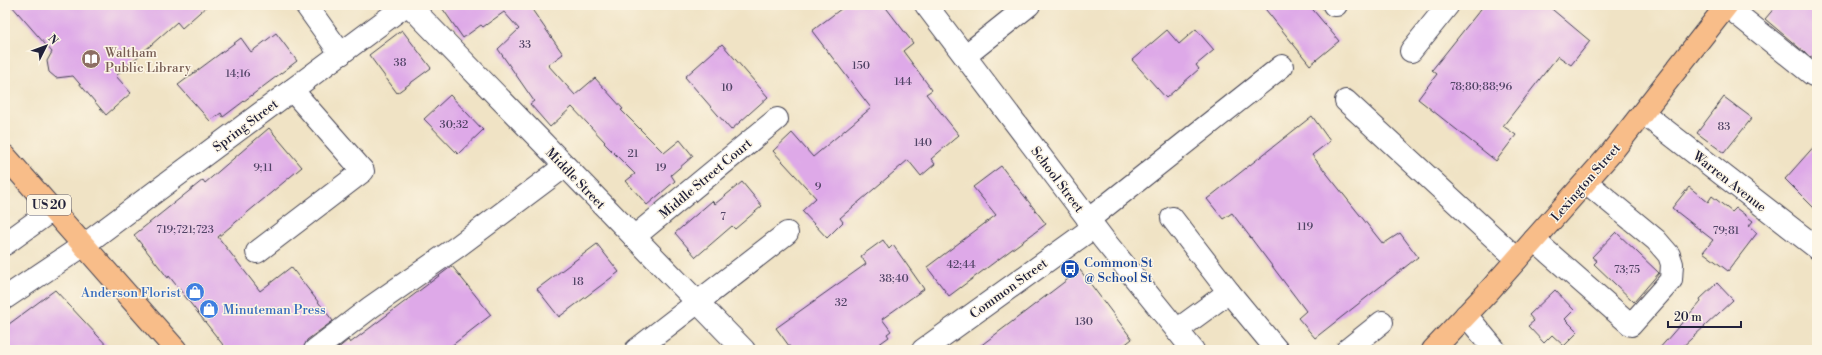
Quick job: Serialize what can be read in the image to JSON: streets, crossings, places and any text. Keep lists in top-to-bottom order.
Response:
{
  "streets": {
    "main road": ["Lexington Street", "US 20"],
    "street": [
      "Spring Street",
      "Middle Street",
      "Middle Street Court",
      "School Street",
      "Warren Avenue",
      "Common Street"
    ]
  },
  "crossings": [
    ["Spring Street", "Middle Street"],
    ["Spring Street", "US 20"],
    ["Middle Street", "Middle Street Court"],
    ["School Street", "Common Street"],
    ["Warren Avenue", "Lexington Street"]
  ],
  "places": {
    "library": ["Waltham Public Library"],
    "bus stop": ["Common St @ School St"],
    "shop": ["Anderson Florist", "Minuteman Press"]
  },
  "house_numbers": [
    "33",
    "38",
    "150",
    "14;16",
    "144",
    "78;80;88;96",
    "10",
    "30;32",
    "83",
    "140",
    "21",
    "9;11",
    "19",
    "9",
    "7",
    "119",
    "719;721;723",
    "79;81",
    "42;44",
    "73;75",
    "38;40",
    "18",
    "32",
    "130"
  ],
  "scale_bar": "20 m",
  "north": "top right"
}
